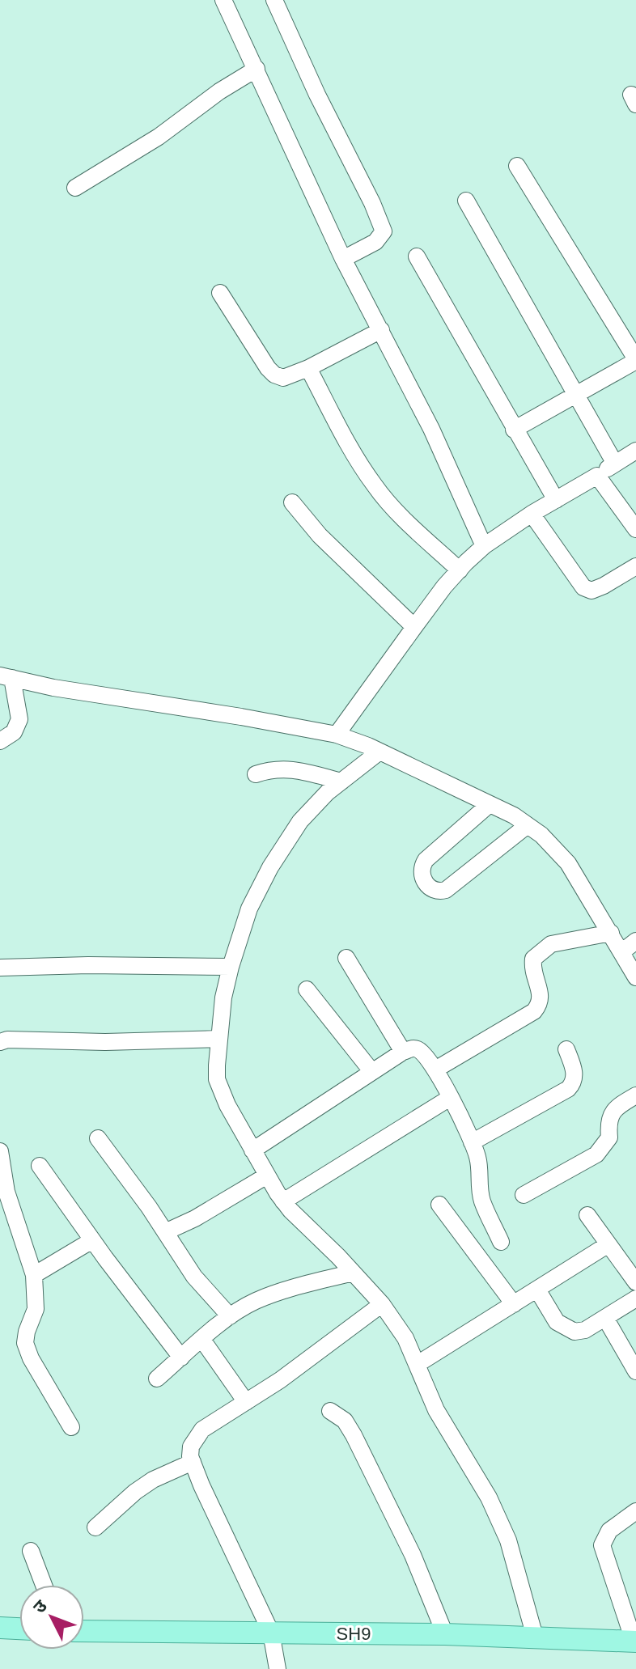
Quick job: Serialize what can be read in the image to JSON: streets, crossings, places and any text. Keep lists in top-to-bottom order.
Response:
{
  "streets": {
    "main road": ["SH9"]
  },
  "north": "top left"
}
